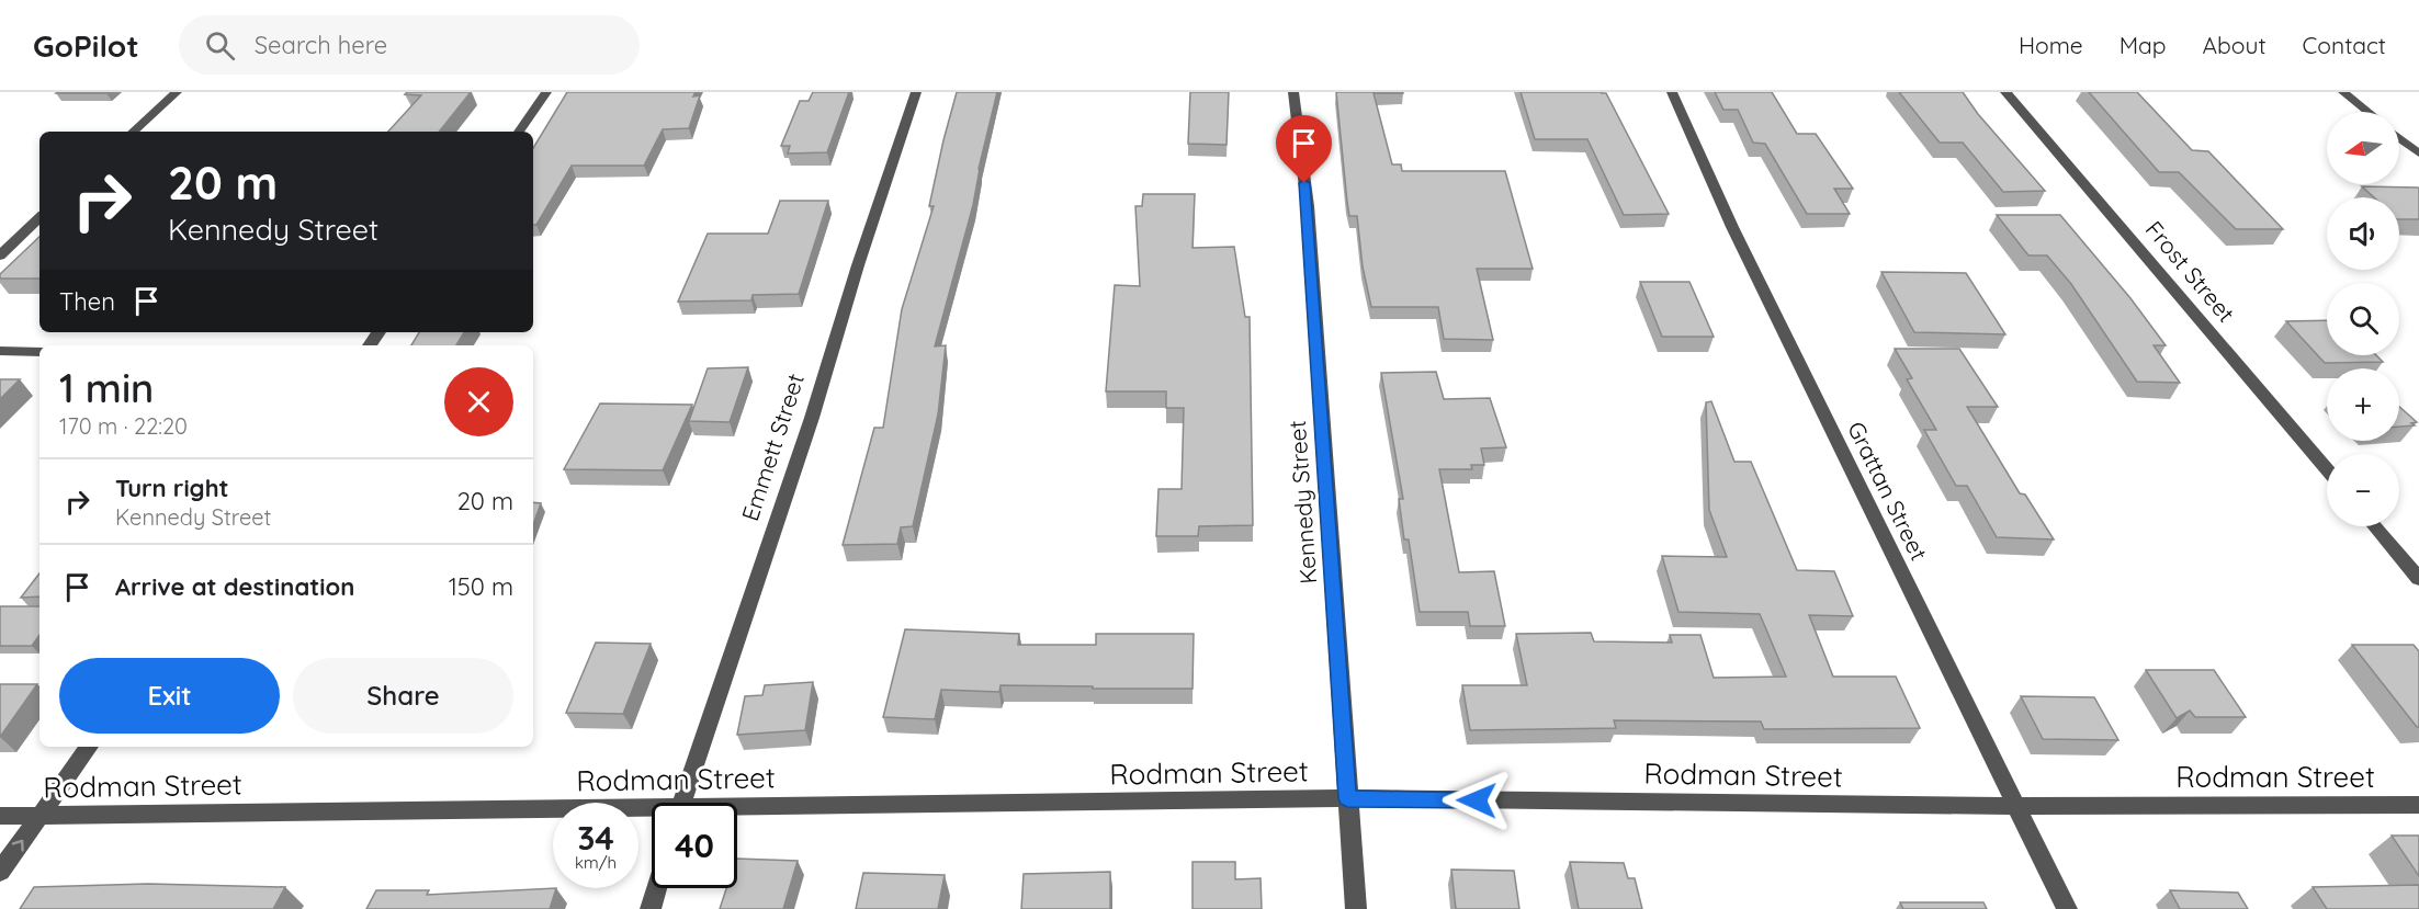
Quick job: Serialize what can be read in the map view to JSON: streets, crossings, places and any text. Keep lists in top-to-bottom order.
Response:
{
  "streets": {
    "street": [
      "Frost Street",
      "Emmett Street",
      "Grattan Street",
      "Kennedy Street",
      "Rodman Street"
    ]
  },
  "crossings": [
    ["Grattan Street", "Rodman Street"],
    ["Kennedy Street", "Rodman Street"]
  ],
  "north": "left",
  "page": {
    "header": "GoPilot",
    "search": "Search here",
    "nav": [
      "Home",
      "Map",
      "About",
      "Contact"
    ],
    "map_buttons": ["+", "−"],
    "turn": ["20 m", "Kennedy Street"],
    "then": "Then",
    "heading": ["1 min", "170 m · 22:20"],
    "list": [
      {
        "name": "Turn right",
        "note": "Kennedy Street",
        "value": "20 m"
      },
      {
        "name": "Arrive at destination",
        "value": "150 m"
      }
    ],
    "buttons": ["Exit", "Share"],
    "speed": "34 km/h",
    "limit": "40"
  }
}
